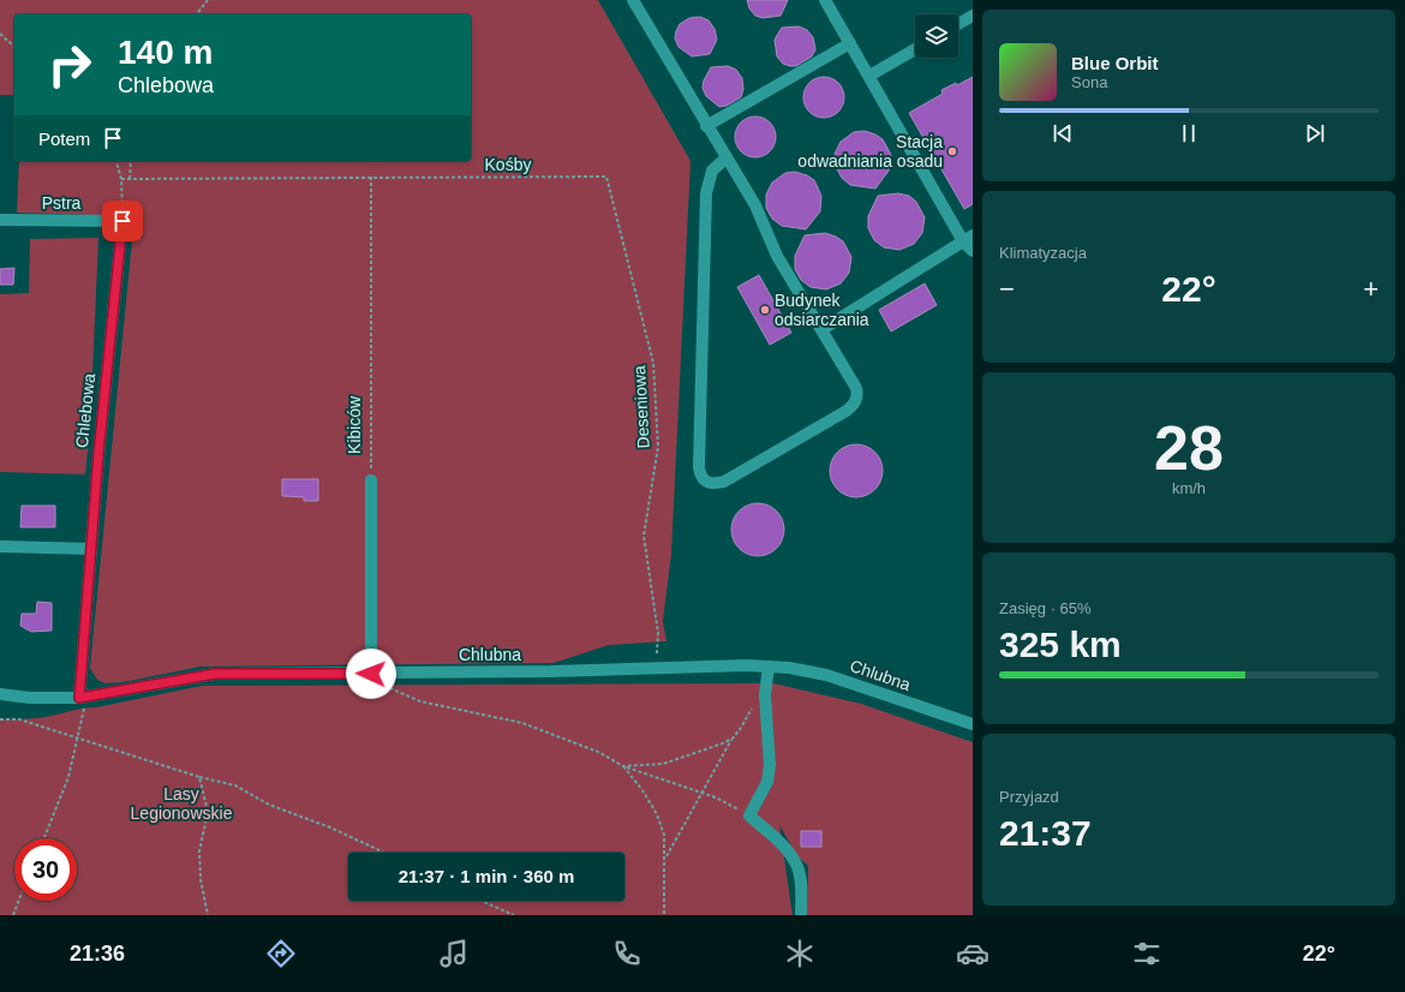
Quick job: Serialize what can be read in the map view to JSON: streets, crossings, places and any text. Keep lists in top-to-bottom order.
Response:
{
  "streets": {
    "street": ["Pstra", "Chlebowa", "Chlubna"],
    "path": ["Kośby", "Deseniowa", "Kibiców"]
  },
  "crossings": [
    ["Kośby", "Deseniowa"],
    ["Kośby", "Kibiców"],
    ["Pstra", "Chlebowa"],
    ["Deseniowa", "Chlubna"],
    ["Chlebowa", "Chlubna"]
  ],
  "parks": ["Lasy Legionowskie"],
  "places": ["Stacja odwadniania osadu", "Budynek odsiarczania"],
  "page": {
    "turn": ["140 m", "Chlebowa"],
    "song": ["Blue Orbit", "Sona"],
    "then": "Potem",
    "tile": [
      "Klimatyzacja",
      ["28", "km/h"],
      ["Zasięg · 65%", "325 km"],
      ["Przyjazd", "21:37"]
    ],
    "heat": ["−", "22°", "+"],
    "limit": "30",
    "trip": "21:37 · 1 min · 360 m",
    "tabs": ["21:36", "22°"]
  }
}
